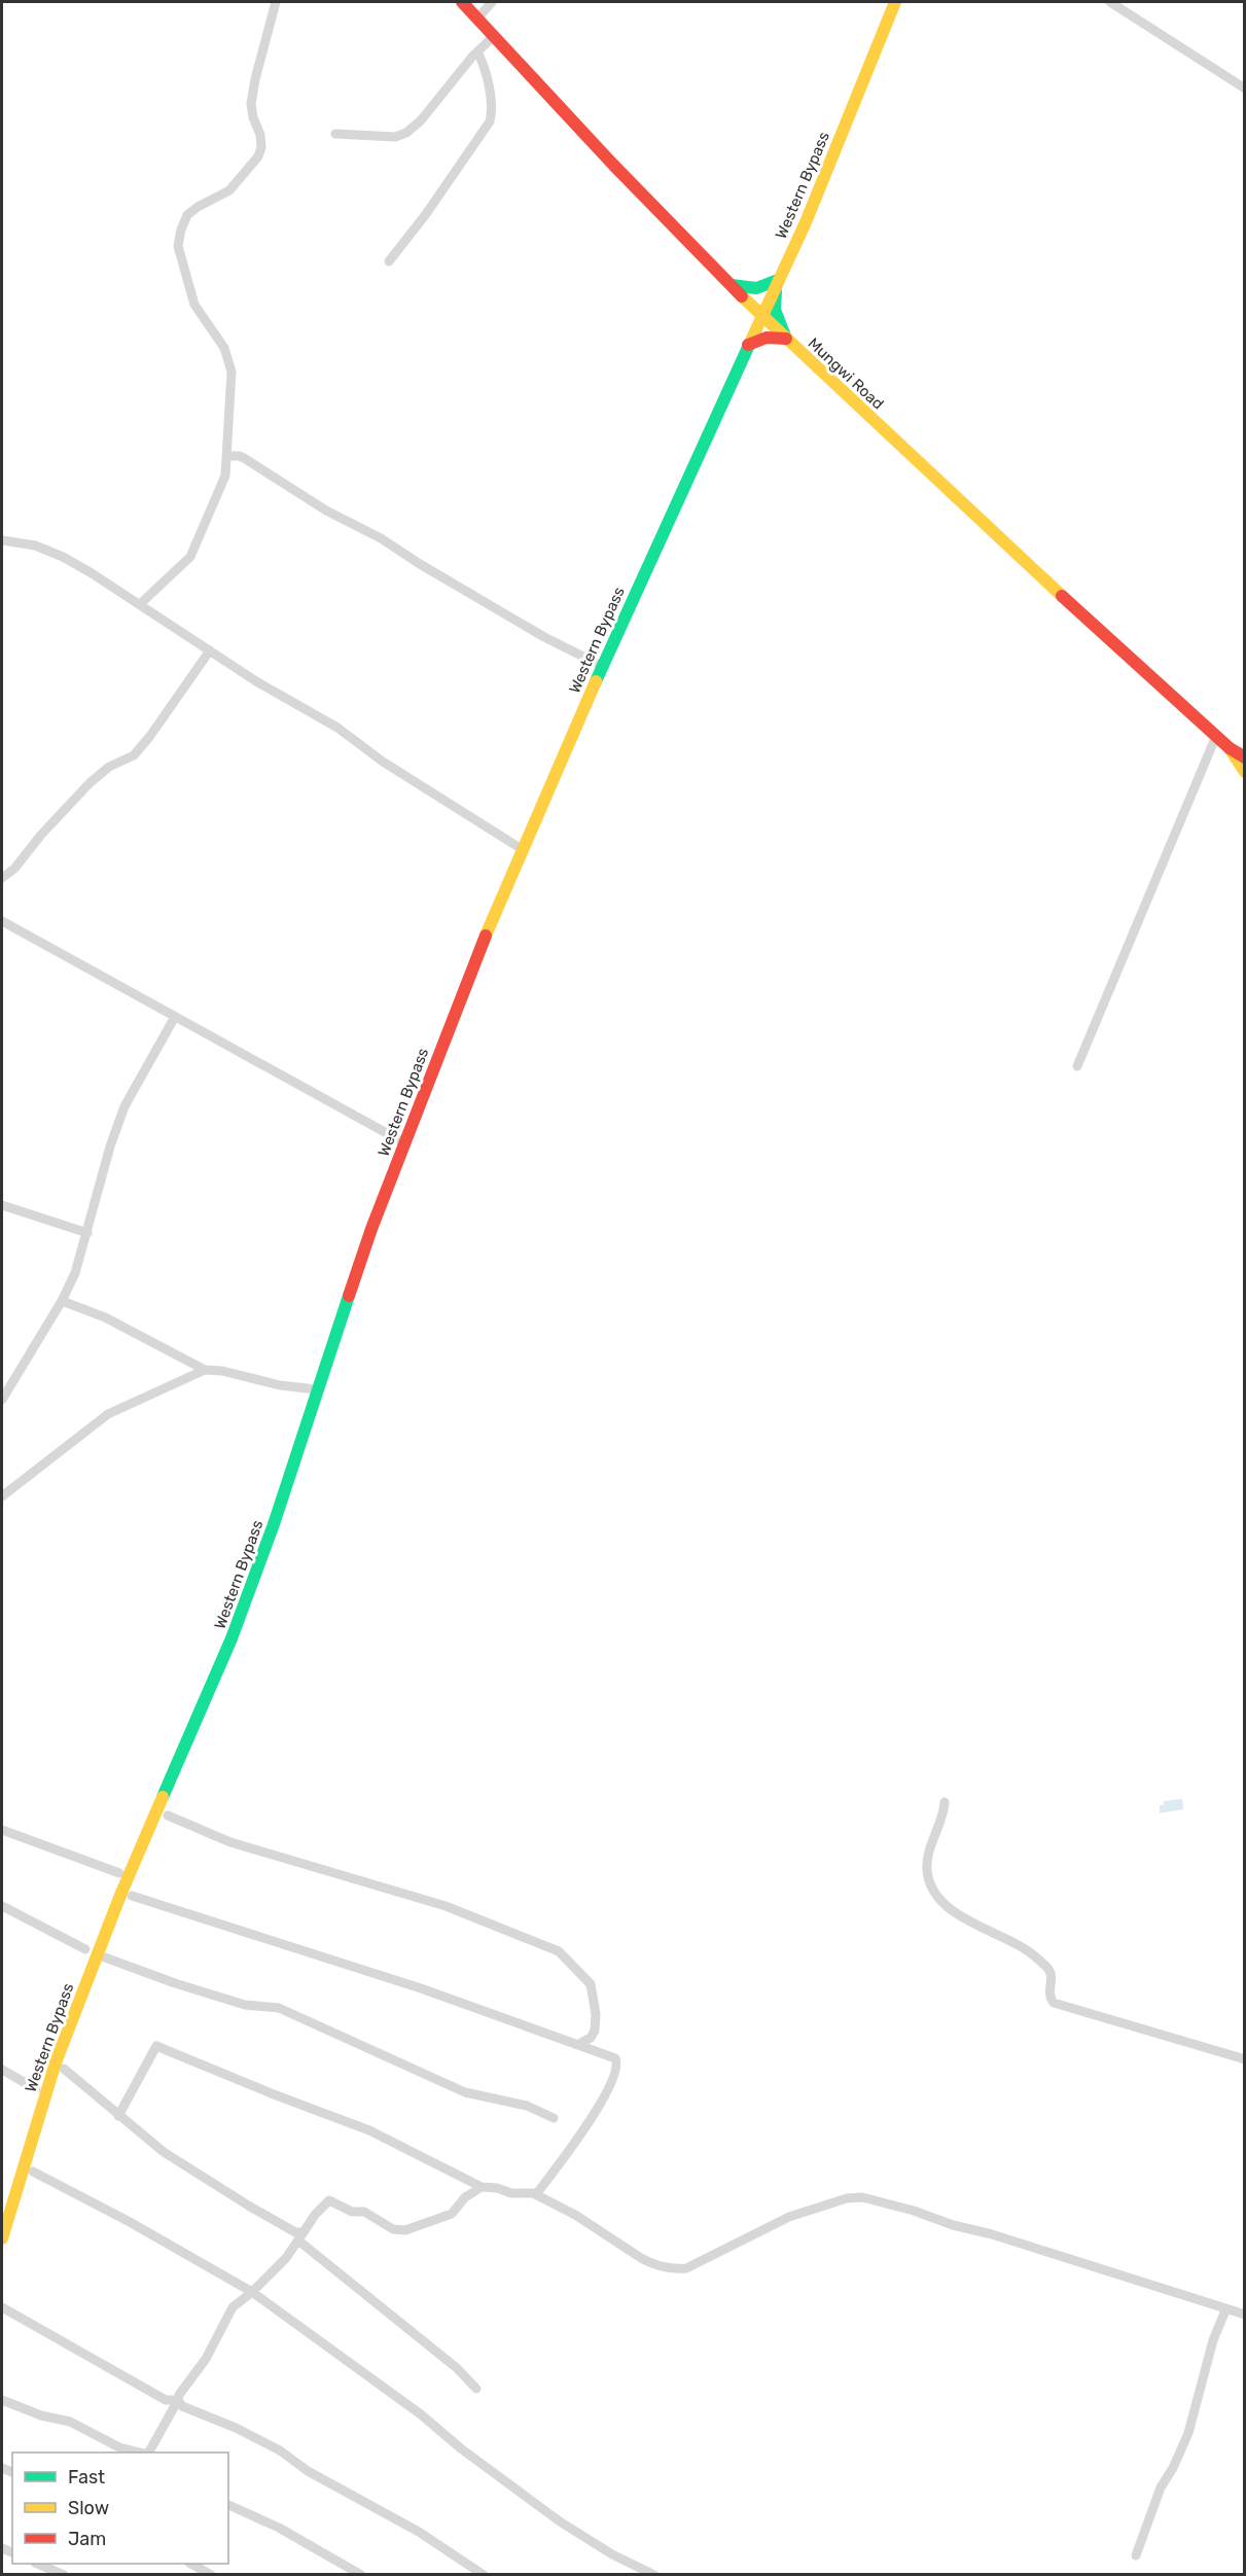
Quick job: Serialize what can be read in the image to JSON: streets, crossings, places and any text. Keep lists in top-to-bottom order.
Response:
{
  "streets": {
    "main road": ["Western Bypass", "Mungwi Road"]
  },
  "crossings": [
    ["Western Bypass", "Mungwi Road"]
  ],
  "legend": ["Fast", "Slow", "Jam"]
}
